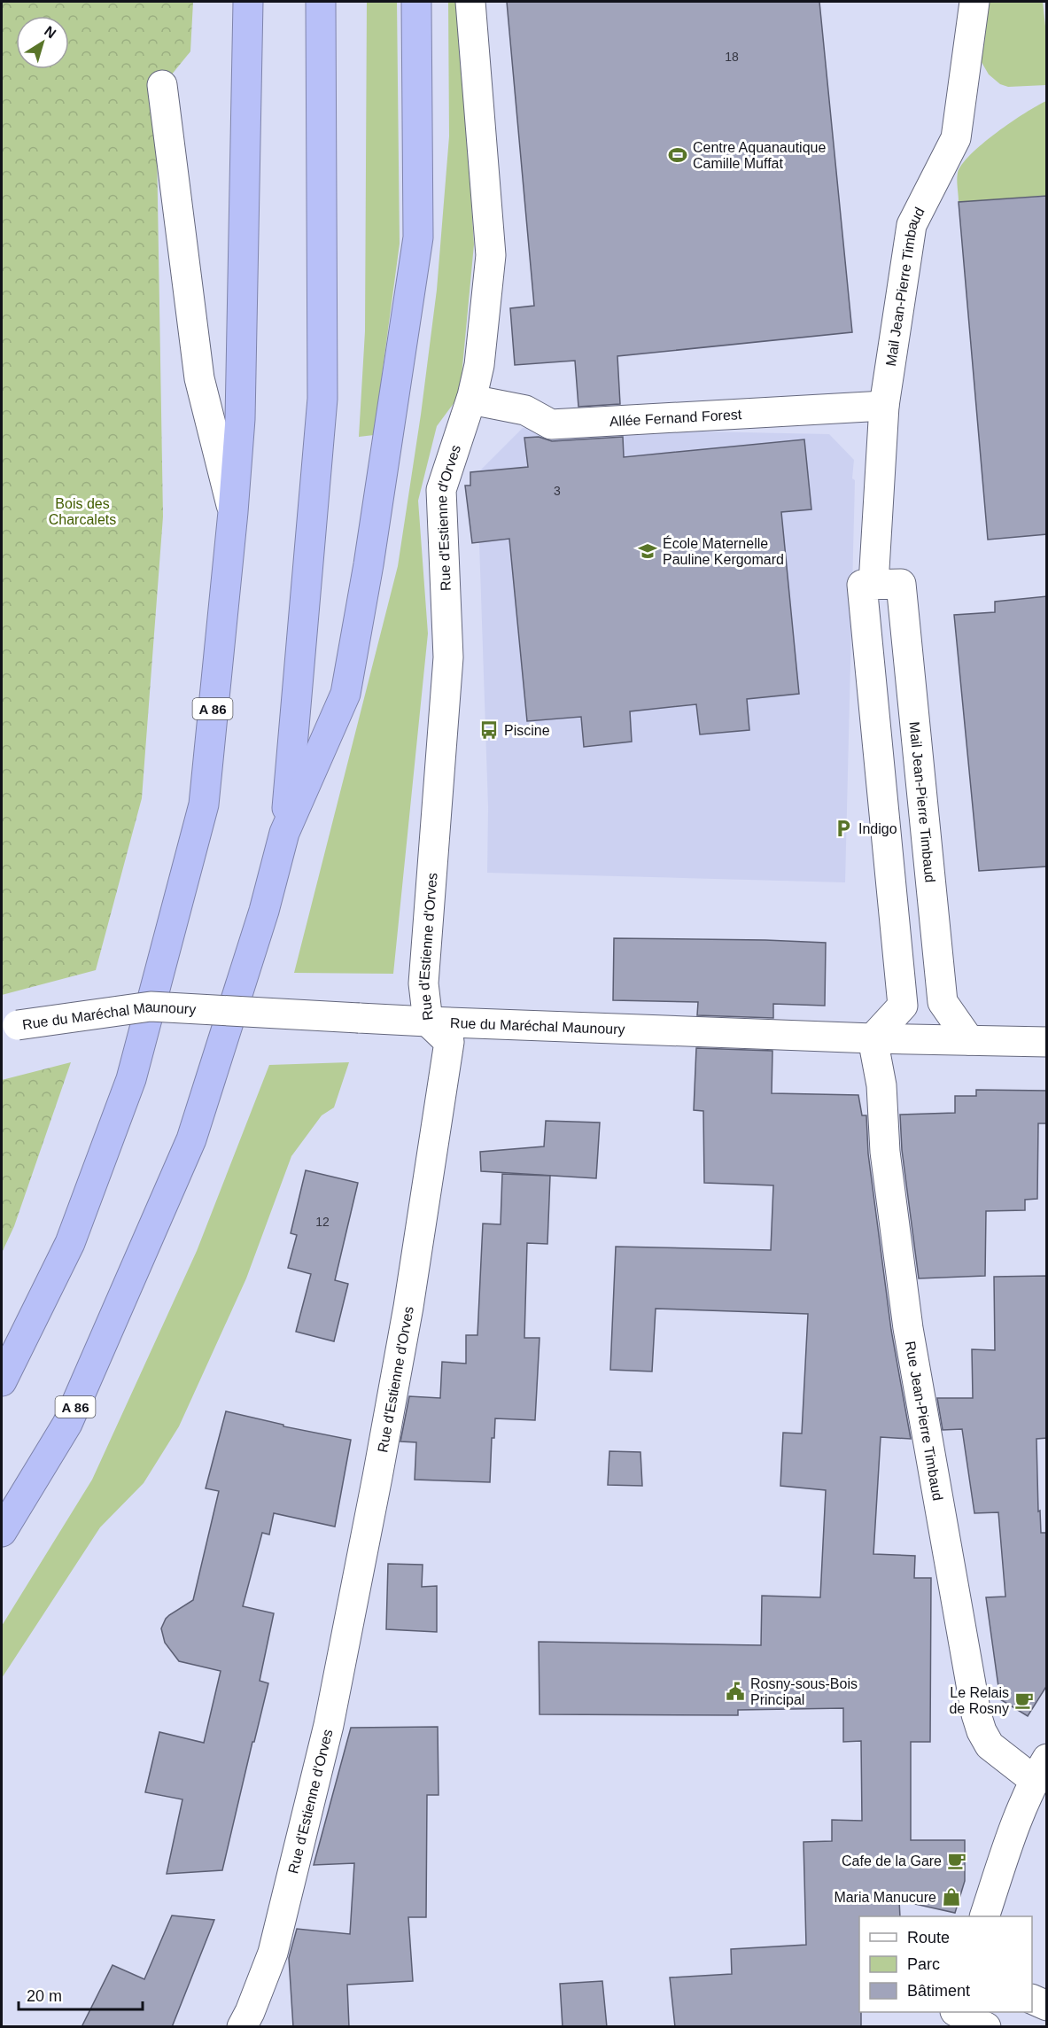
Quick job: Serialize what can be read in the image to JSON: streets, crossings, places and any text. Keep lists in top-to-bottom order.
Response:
{
  "streets": {
    "highway": ["A 86"],
    "street": [
      "Mail Jean-Pierre Timbaud",
      "Allée Fernand Forest",
      "Rue d'Estienne d'Orves",
      "Rue du Maréchal Maunoury",
      "Rue Jean-Pierre Timbaud"
    ]
  },
  "crossings": [
    ["Mail Jean-Pierre Timbaud", "Allée Fernand Forest"],
    ["Mail Jean-Pierre Timbaud", "Rue du Maréchal Maunoury"],
    ["Mail Jean-Pierre Timbaud", "Rue Jean-Pierre Timbaud"],
    ["Allée Fernand Forest", "Rue d'Estienne d'Orves"],
    ["Rue d'Estienne d'Orves", "Rue du Maréchal Maunoury"],
    ["Rue du Maréchal Maunoury", "Rue Jean-Pierre Timbaud"]
  ],
  "parks": ["Bois des Charcalets"],
  "places": {
    "sports": ["Centre Aquanautique Camille Muffat"],
    "school or university": ["École Maternelle Pauline Kergomard"],
    "bus stop": ["Piscine"],
    "parking": ["Indigo"],
    "public building": ["Rosny-sous-Bois Principal"],
    "cafe": ["Le Relais de Rosny", "Cafe de la Gare"],
    "shop": ["Maria Manucure"]
  },
  "house_numbers": ["18", "3", "12"],
  "legend": ["Route", "Parc", "Bâtiment"],
  "scale_bar": "20 m",
  "north": "top right"
}
